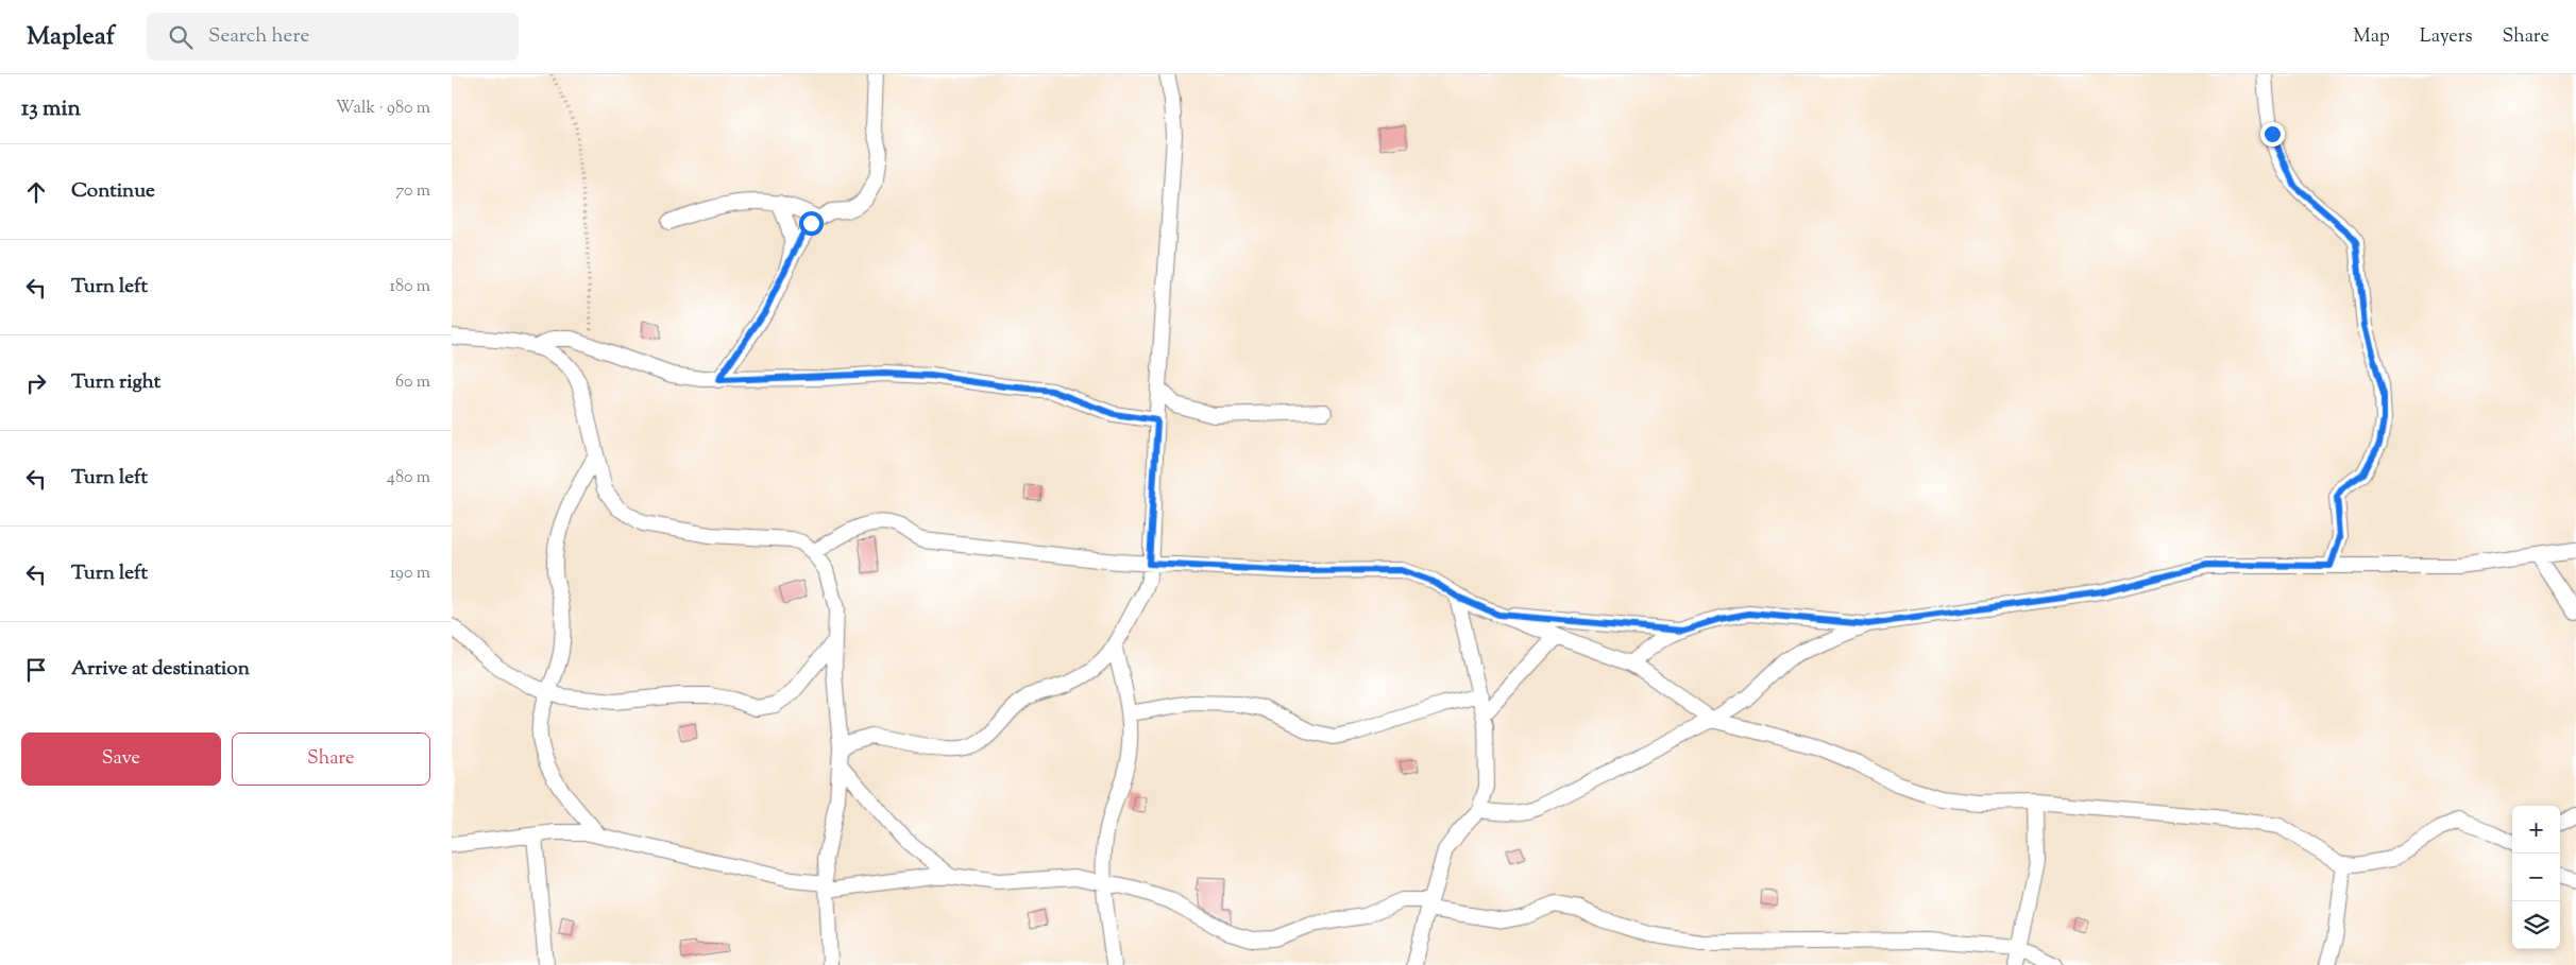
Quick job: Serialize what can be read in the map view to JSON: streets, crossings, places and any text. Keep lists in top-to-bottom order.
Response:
{
  "page": {
    "header": "Mapleaf",
    "search": "Search here",
    "nav": ["Map", "Layers", "Share"],
    "heading": ["13 min", "Walk · 980 m"],
    "list": [
      ["Continue", "70 m"],
      ["Turn left", "180 m"],
      ["Turn right", "60 m"],
      ["Turn left", "480 m"],
      ["Turn left", "190 m"],
      "Arrive at destination"
    ],
    "buttons": ["Save", "Share"],
    "map_buttons": ["+", "−"]
  }
}
